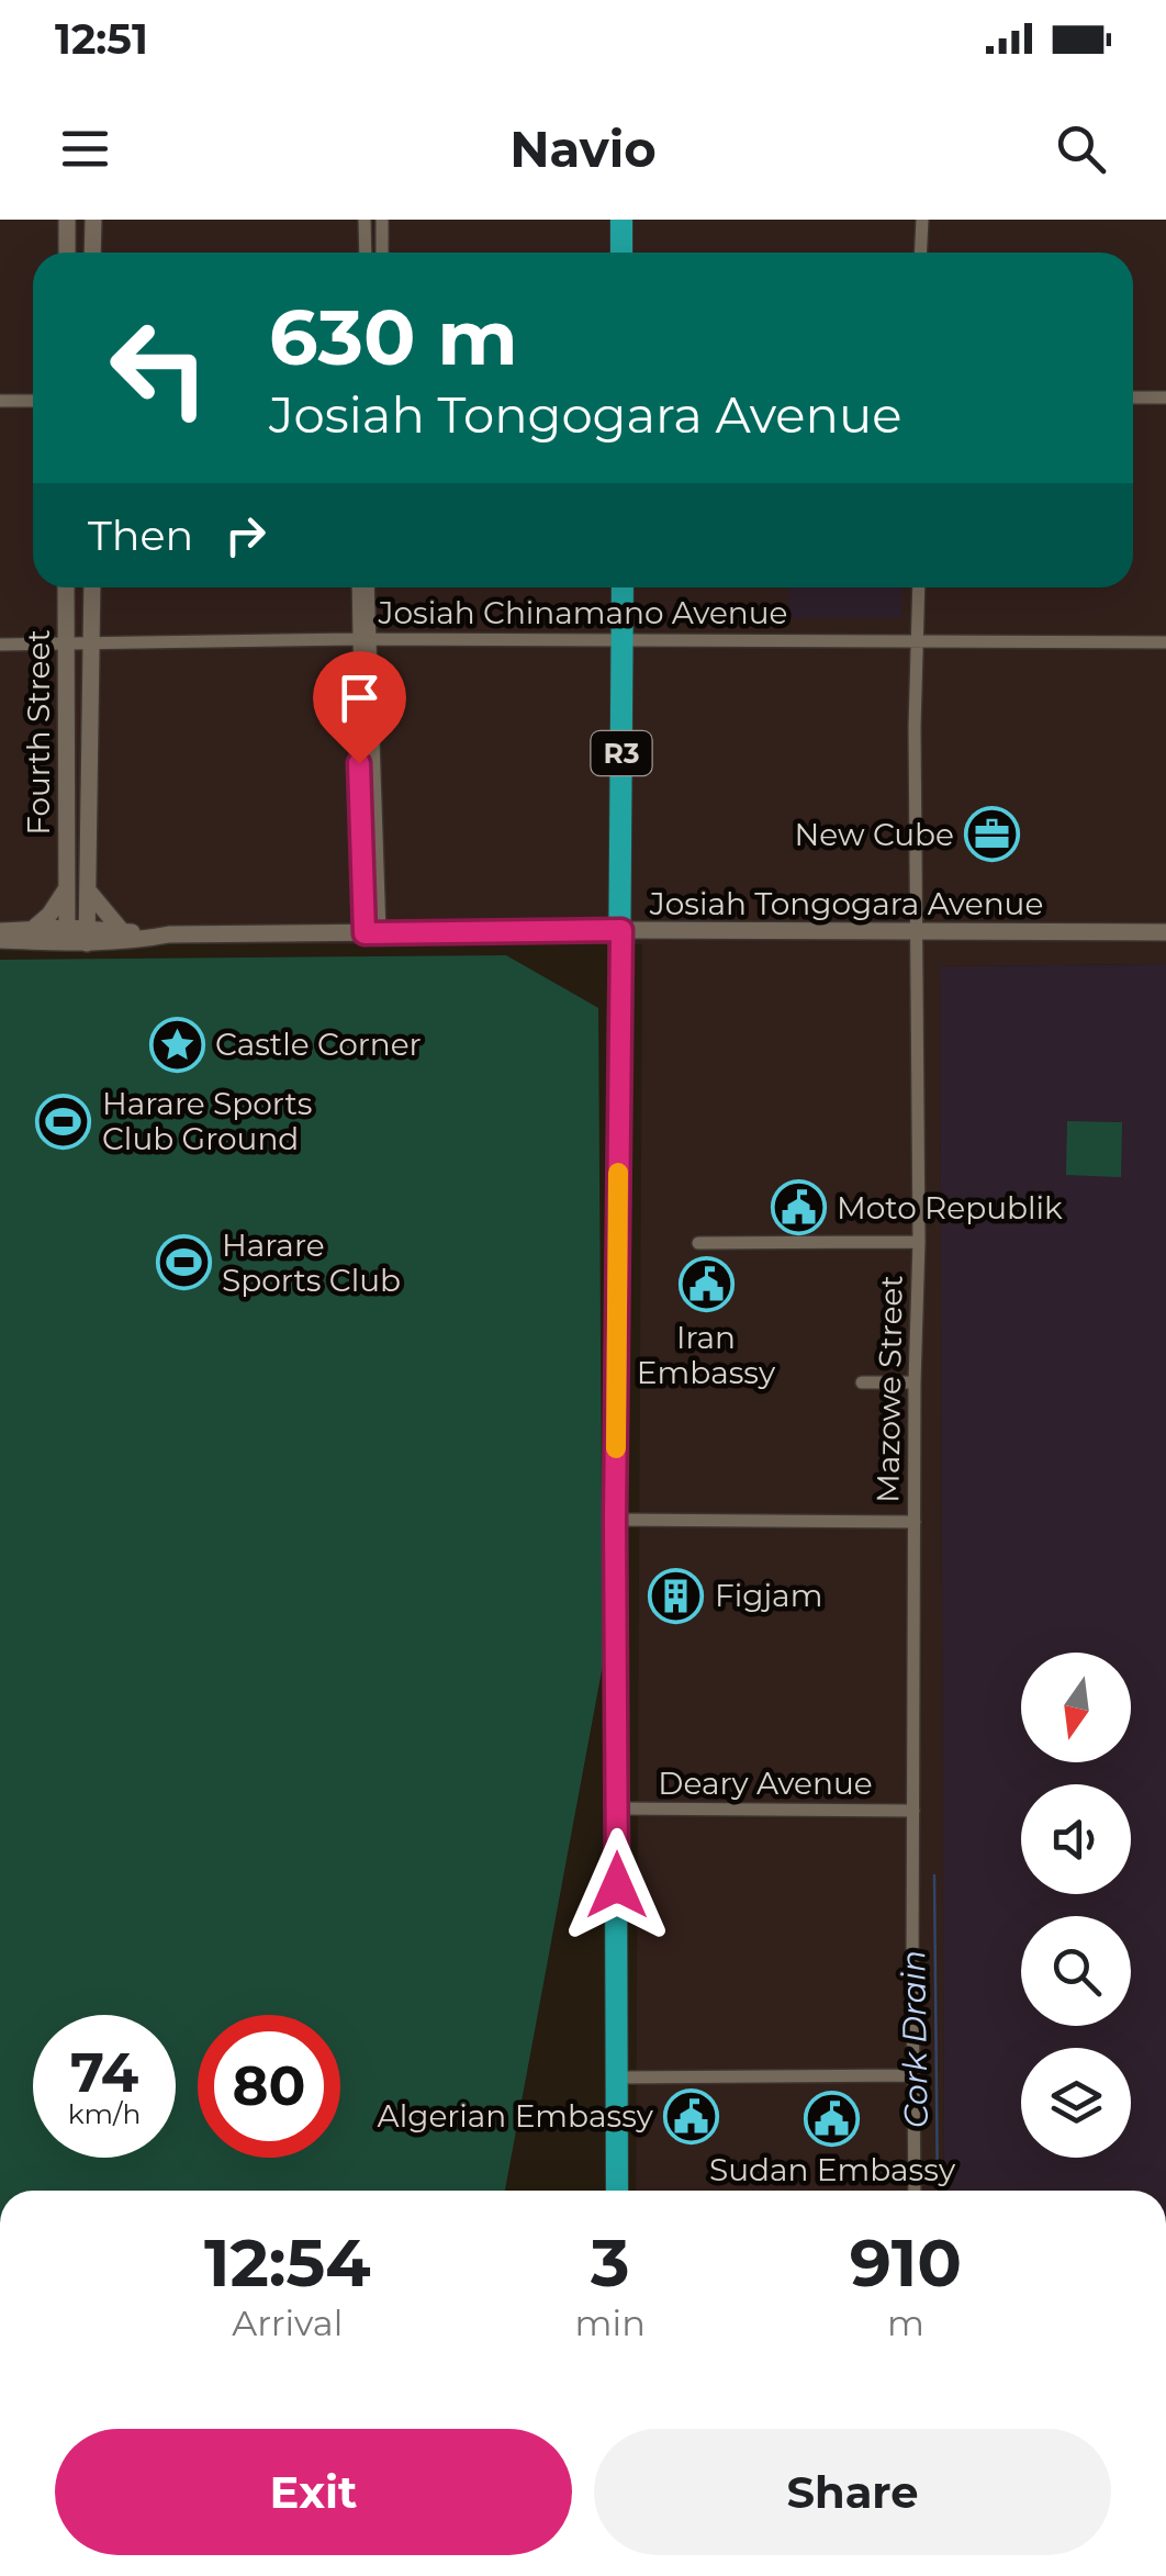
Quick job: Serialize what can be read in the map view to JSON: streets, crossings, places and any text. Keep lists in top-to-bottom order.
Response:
{
  "streets": {
    "highway": ["R3"],
    "main road": ["Fourth Street", "Josiah Tongogara Avenue"],
    "street": ["Josiah Chinamano Avenue", "Mazowe Street", "Deary Avenue"]
  },
  "crossings": [
    ["Josiah Chinamano Avenue", "Fourth Street"],
    ["Josiah Chinamano Avenue", "R3"],
    ["Josiah Chinamano Avenue", "Mazowe Street"],
    ["R3", "Josiah Tongogara Avenue"],
    ["R3", "Deary Avenue"],
    ["Josiah Tongogara Avenue", "Mazowe Street"],
    ["Mazowe Street", "Deary Avenue"]
  ],
  "water": ["Cork Drain"],
  "places": {
    "office": ["New Cube"],
    "place": ["Castle Corner"],
    "sports": ["Harare Sports Club Ground", "Harare Sports Club"],
    "public building": [
      "Moto Republik",
      "Iran Embassy",
      "Algerian Embassy",
      "Sudan Embassy"
    ],
    "building": ["Figjam"]
  },
  "north": "bottom",
  "page": {
    "status": "12:51",
    "header": "Navio",
    "turn": ["630 m", "Josiah Tongogara Avenue"],
    "then": "Then",
    "speed": "74 km/h",
    "limit": "80",
    "eta": [
      "12:54",
      "Arrival",
      "3",
      "min",
      "910",
      "m"
    ],
    "buttons": ["Exit", "Share"]
  }
}
